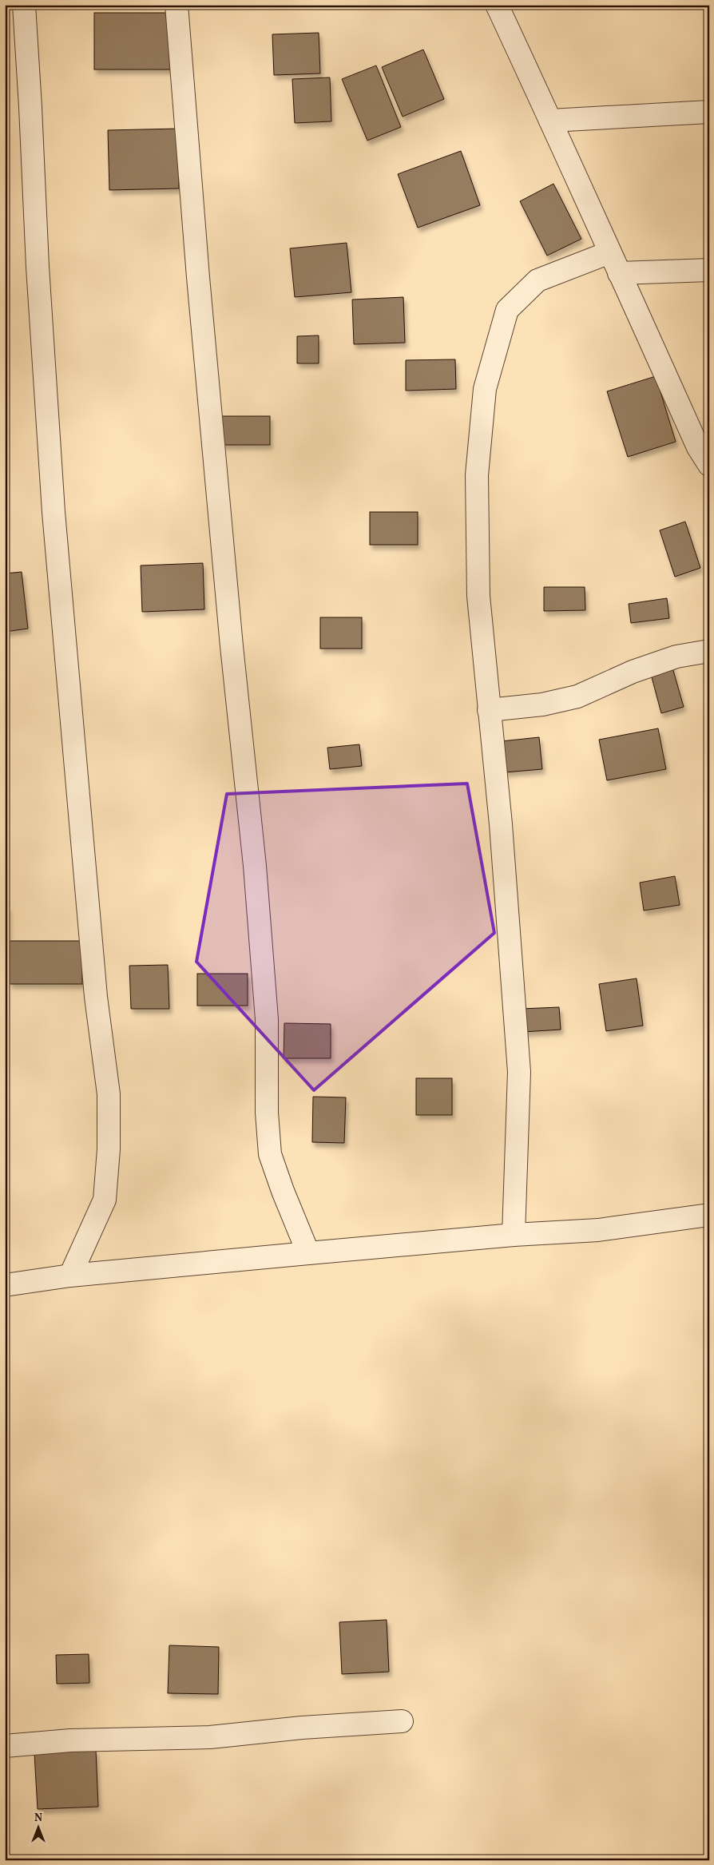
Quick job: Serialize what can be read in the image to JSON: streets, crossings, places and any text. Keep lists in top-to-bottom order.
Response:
{
  "north": "top"
}
